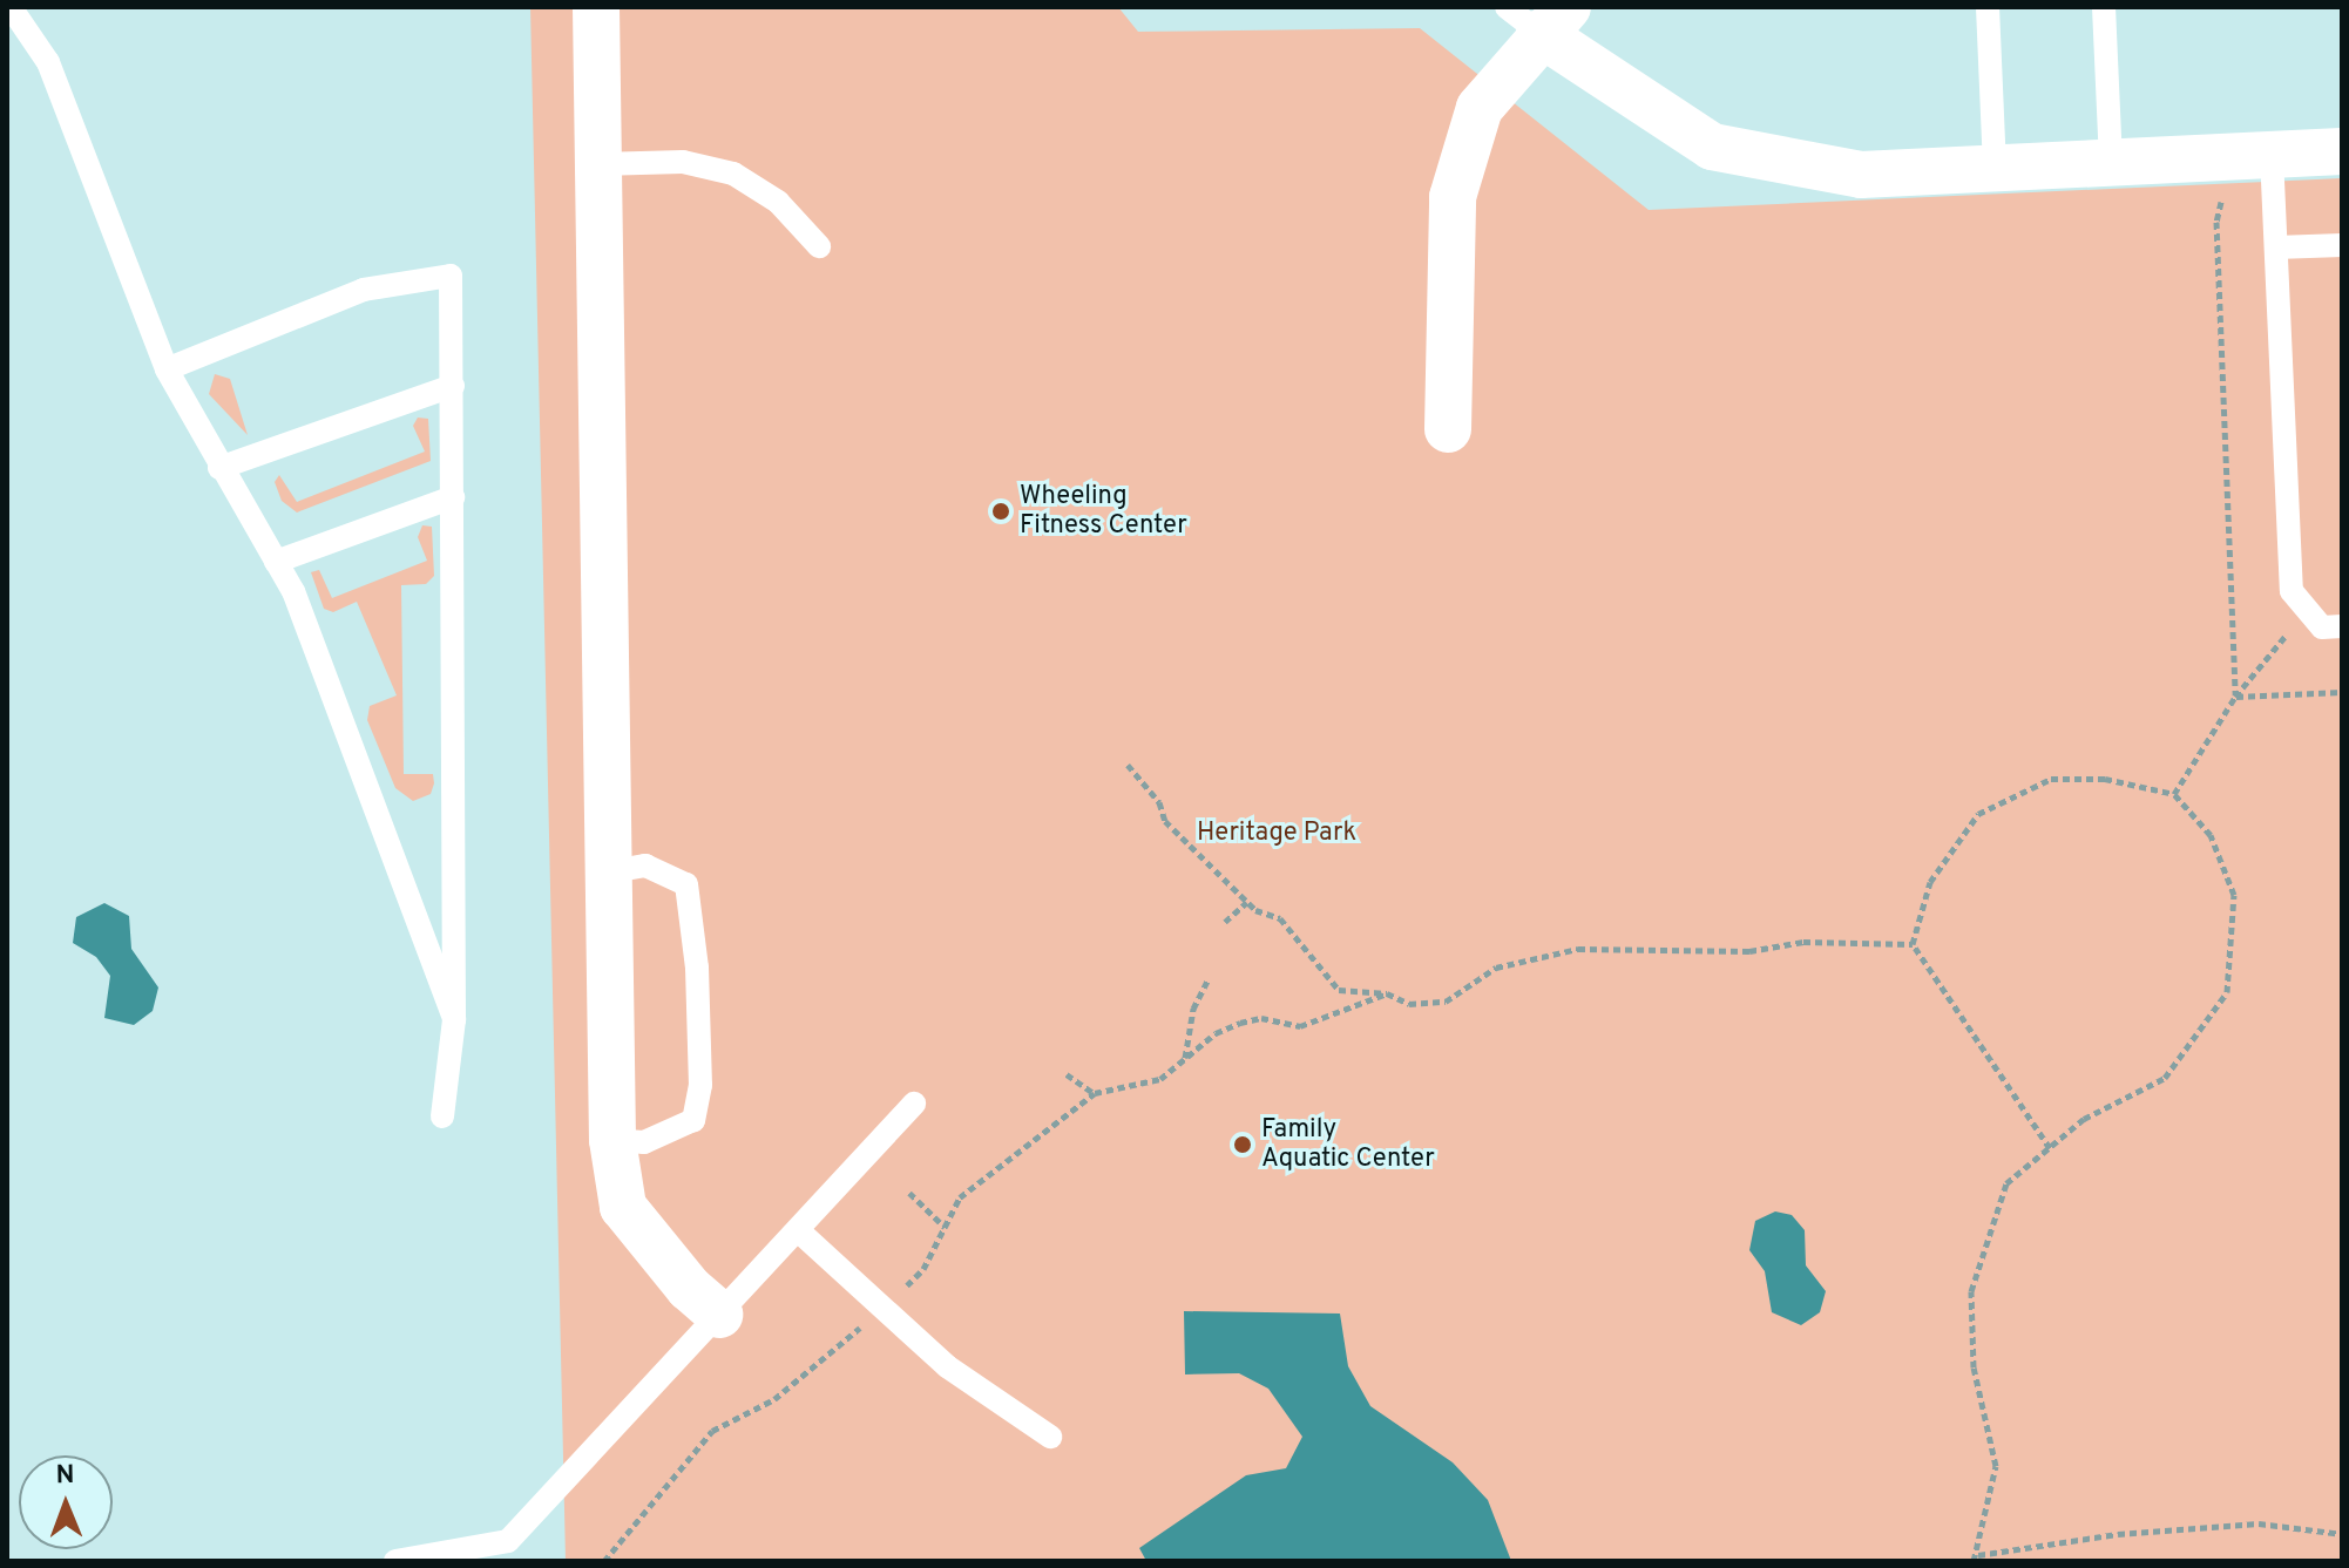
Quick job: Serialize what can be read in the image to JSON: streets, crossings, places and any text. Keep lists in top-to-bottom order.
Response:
{
  "parks": ["Heritage Park"],
  "places": ["Wheeling Fitness Center", "Family Aquatic Center"],
  "north": "top"
}
